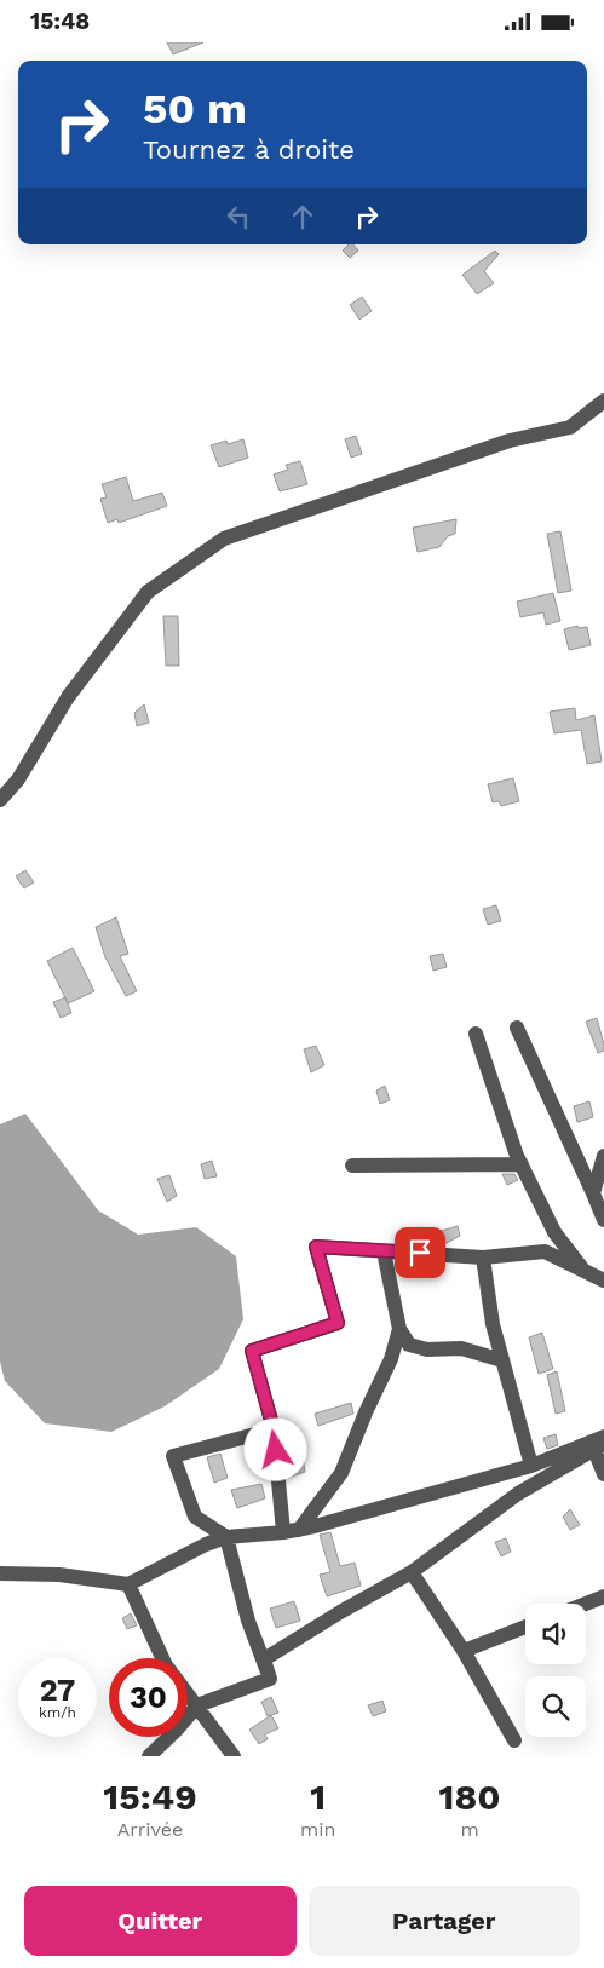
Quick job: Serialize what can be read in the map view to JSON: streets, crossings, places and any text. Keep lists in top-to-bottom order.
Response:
{
  "page": {
    "status": "15:48",
    "turn": ["50 m", "Tournez à droite"],
    "speed": "27 km/h",
    "limit": "30",
    "eta": [
      "15:49",
      "Arrivée",
      "1",
      "min",
      "180",
      "m"
    ],
    "buttons": ["Quitter", "Partager"]
  }
}
